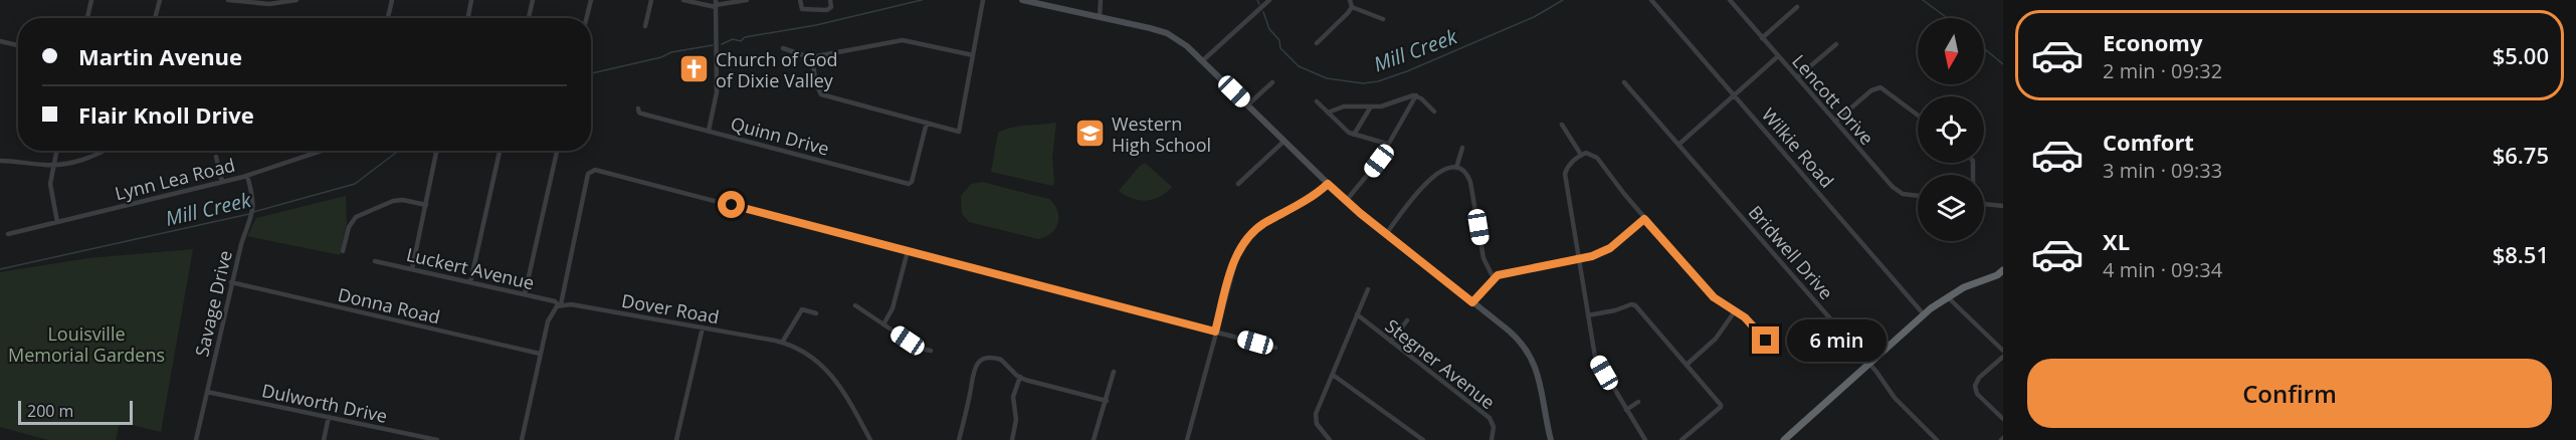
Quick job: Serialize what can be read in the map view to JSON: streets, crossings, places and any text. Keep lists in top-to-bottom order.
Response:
{
  "streets": {
    "street": [
      "Lencott Drive",
      "Quinn Drive",
      "Wilkie Road",
      "Lynn Lea Road",
      "Bridwell Drive",
      "Luckert Avenue",
      "Savage Drive",
      "Donna Road",
      "Dover Road",
      "Stegner Avenue",
      "Dulworth Drive"
    ]
  },
  "crossings": [
    ["Lynn Lea Road", "Savage Drive"],
    ["Luckert Avenue", "Dover Road"],
    ["Savage Drive", "Donna Road"],
    ["Savage Drive", "Dulworth Drive"]
  ],
  "water": ["Mill Creek"],
  "parks": ["Louisville Memorial Gardens"],
  "places": {
    "church": ["Church of God of Dixie Valley"],
    "school or university": ["Western High School"]
  },
  "scale_bar": "200 m",
  "north": "bottom",
  "page": {
    "list": [
      {
        "name": "Economy",
        "note": "2 min · 09:32",
        "value": "$5.00"
      },
      {
        "name": "Comfort",
        "note": "3 min · 09:33",
        "value": "$6.75"
      },
      {
        "name": "XL",
        "note": "4 min · 09:34",
        "value": "$8.51"
      }
    ],
    "banner": ["Martin Avenue", "Flair Knoll Drive"],
    "bubble": "6 min",
    "buttons": "Confirm",
    "scale": "200 m"
  }
}
